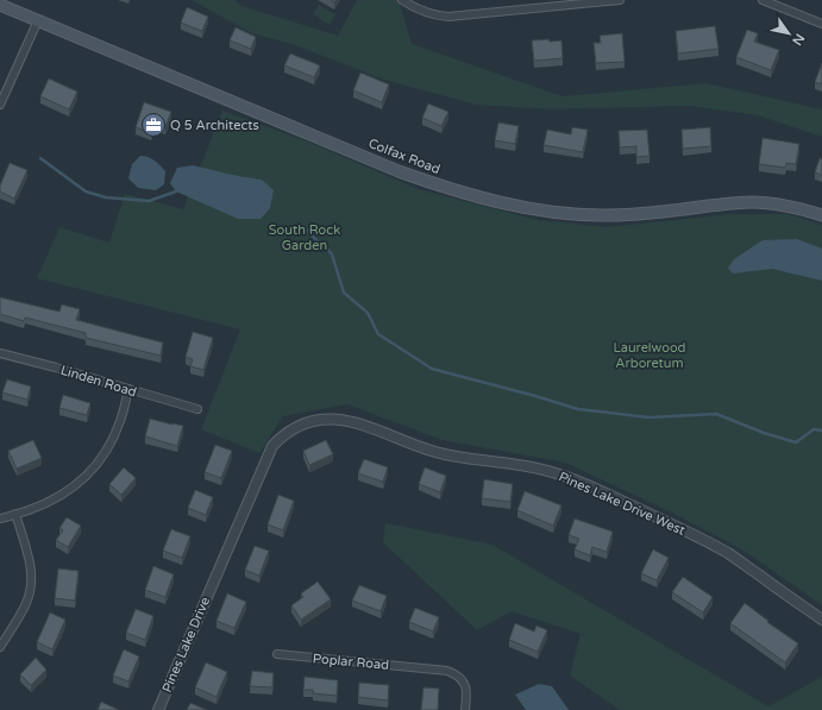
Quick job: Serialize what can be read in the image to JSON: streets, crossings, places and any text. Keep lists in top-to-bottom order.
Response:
{
  "streets": {
    "main road": ["Colfax Road"],
    "street": [
      "Linden Road",
      "Pines Lake Drive West",
      "Pines Lake Drive",
      "Poplar Road"
    ]
  },
  "crossings": [
    ["Pines Lake Drive West", "Pines Lake Drive"]
  ],
  "parks": ["South Rock Garden", "Laurelwood Arboretum"],
  "places": {
    "office": ["Q 5 Architects"]
  },
  "north": "bottom right"
}
